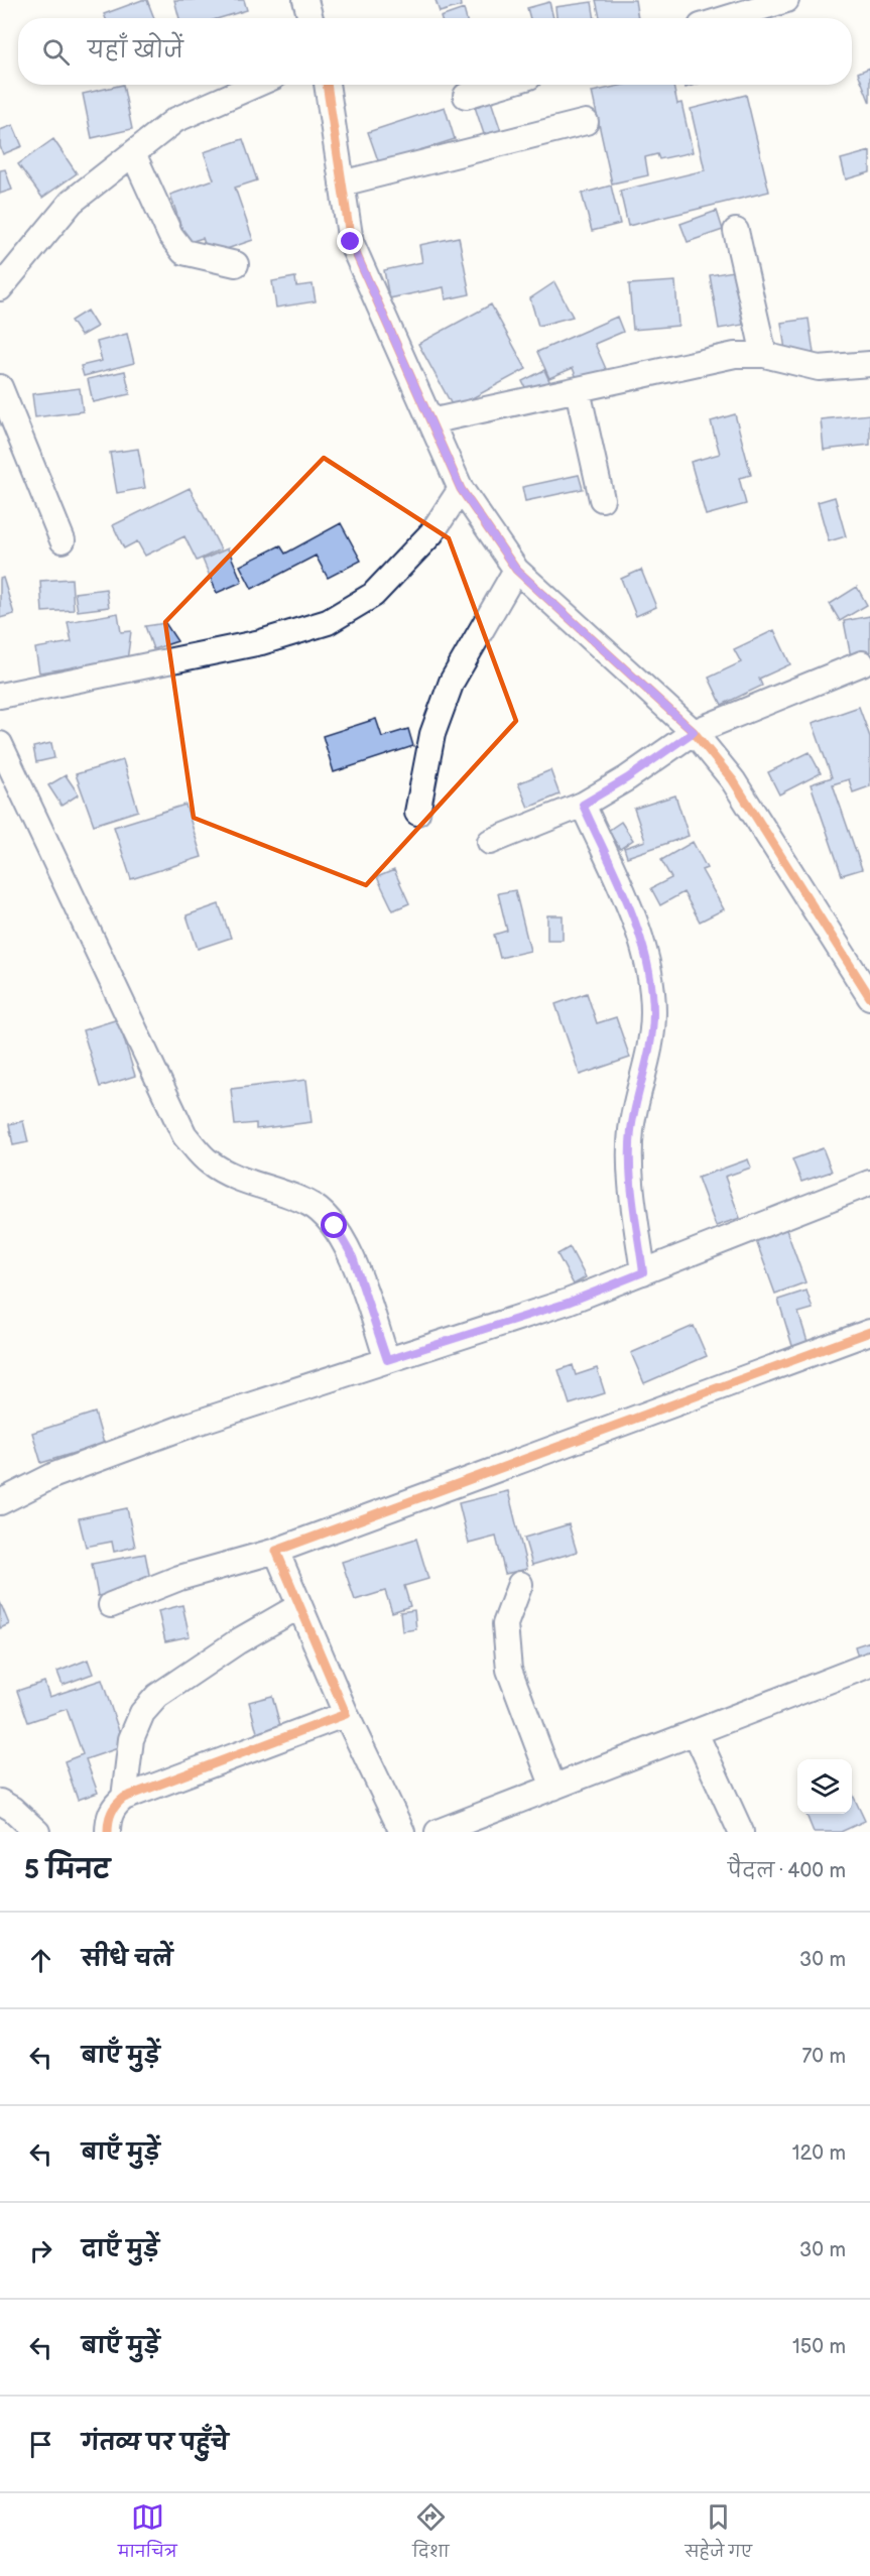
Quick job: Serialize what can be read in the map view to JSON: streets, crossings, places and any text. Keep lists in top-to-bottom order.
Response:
{
  "page": {
    "search": "यहाँ खोजें",
    "heading": ["5 मिनट", "पैदल · 400 m"],
    "list": [
      ["सीधे चलें", "30 m"],
      ["बाएँ मुड़ें", "70 m"],
      ["बाएँ मुड़ें", "120 m"],
      ["दाएँ मुड़ें", "30 m"],
      ["बाएँ मुड़ें", "150 m"],
      "गंतव्य पर पहुँचे"
    ],
    "nav": ["मानचित्र", "दिशा", "सहेजे गए"]
  }
}
